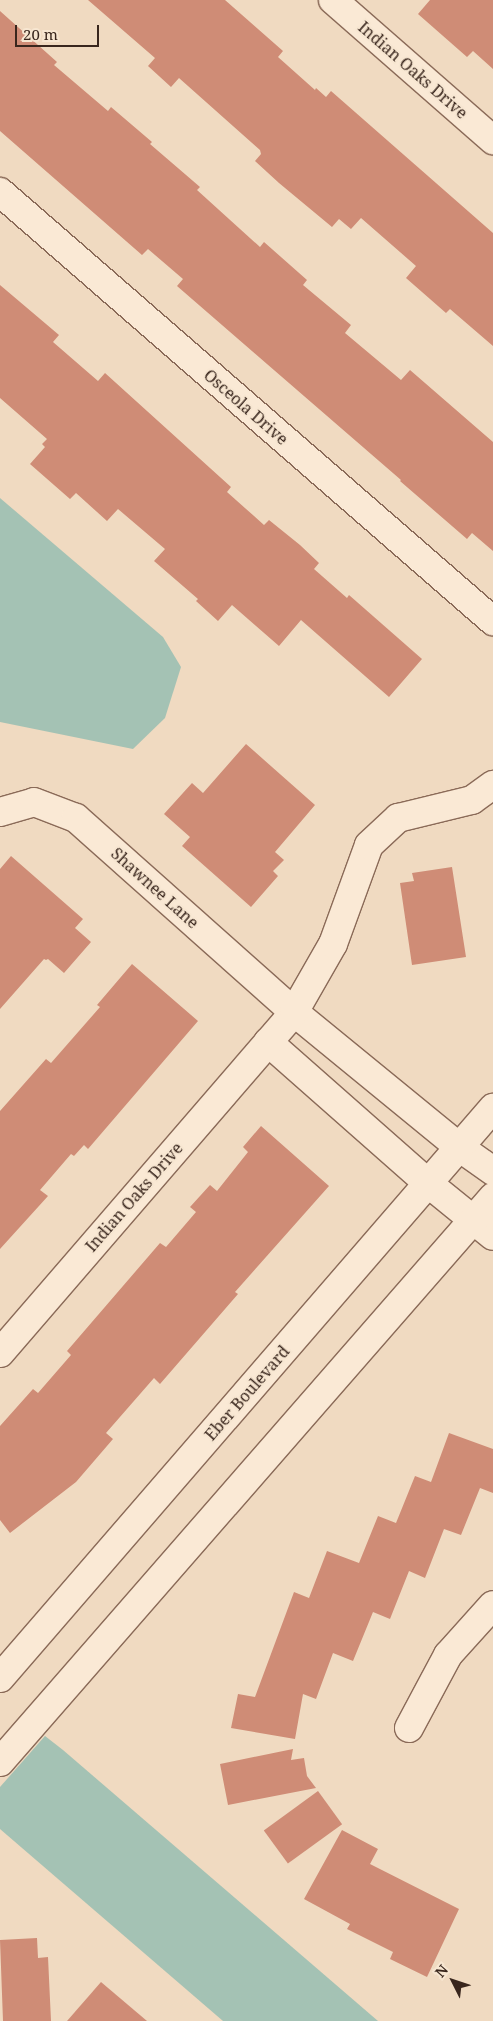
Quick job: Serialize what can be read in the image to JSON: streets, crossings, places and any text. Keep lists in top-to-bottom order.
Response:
{
  "streets": {
    "street": [
      "Indian Oaks Drive",
      "Osceola Drive",
      "Shawnee Lane",
      "Eber Boulevard"
    ]
  },
  "crossings": [
    ["Indian Oaks Drive", "Shawnee Lane"]
  ],
  "scale_bar": "20 m",
  "north": "top left"
}
